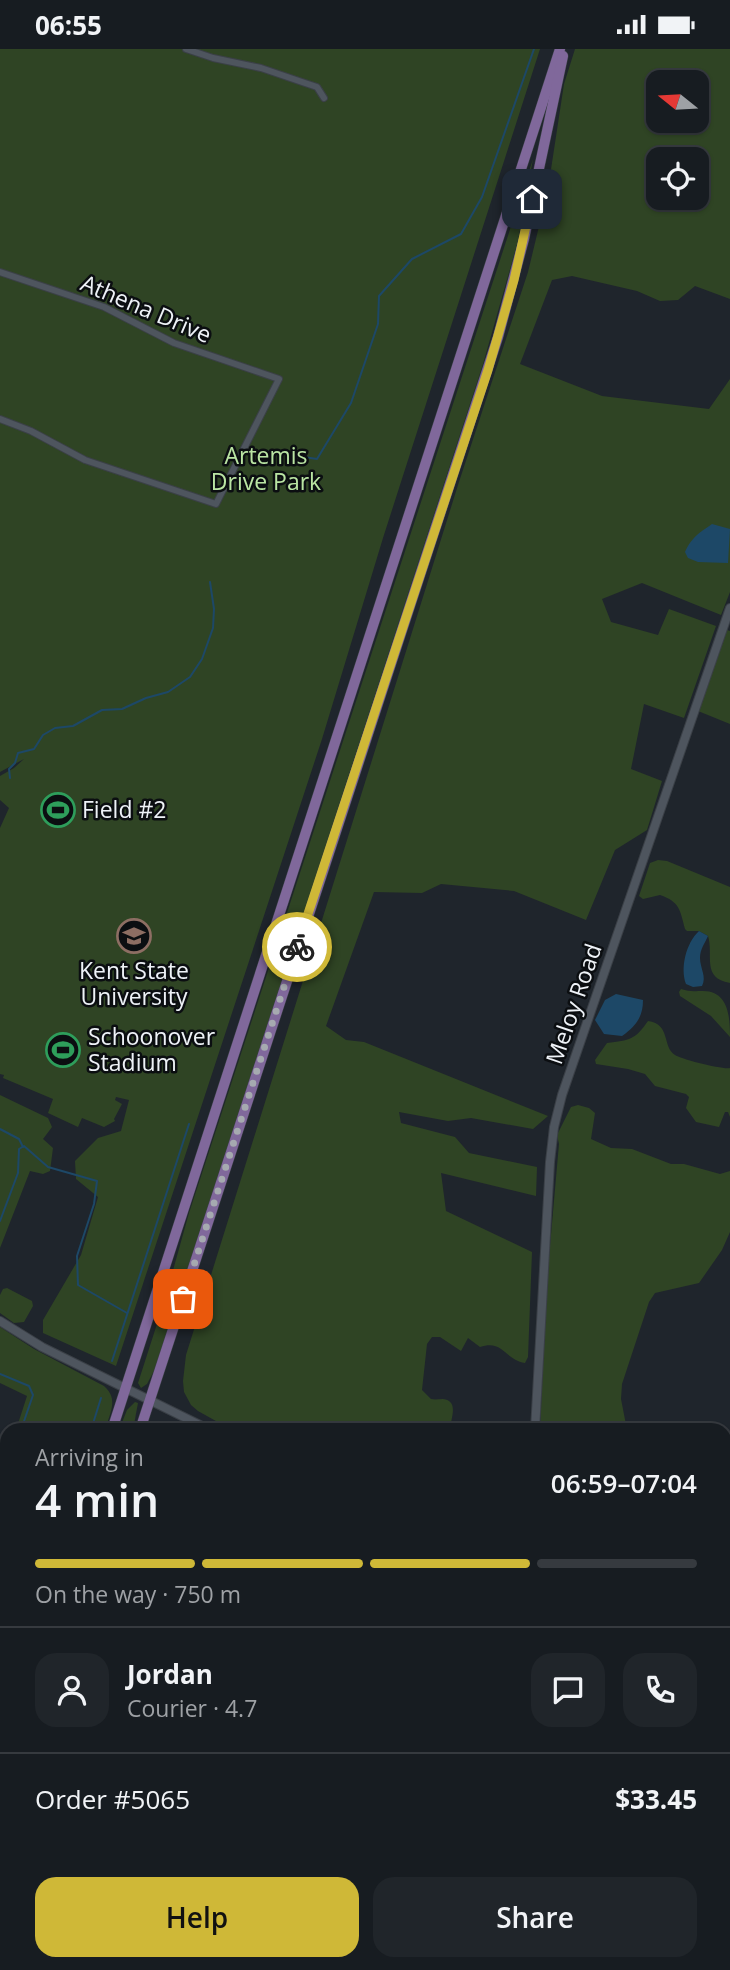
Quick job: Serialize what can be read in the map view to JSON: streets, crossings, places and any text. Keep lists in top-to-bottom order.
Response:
{
  "streets": {
    "street": ["Athena Drive", "Meloy Road"]
  },
  "parks": ["Artemis Drive Park"],
  "places": {
    "sports": ["Field #2", "Schoonover Stadium"],
    "school or university": ["Kent State University"]
  },
  "north": "left",
  "page": {
    "status": "06:55",
    "heading": ["4 min", "Arriving in", "06:59–07:04"],
    "panel": [
      "Jordan",
      "Courier · 4.7",
      "Order #5065",
      "$33.45"
    ],
    "bar": "On the way · 750 m",
    "buttons": ["Help", "Share"]
  }
}
